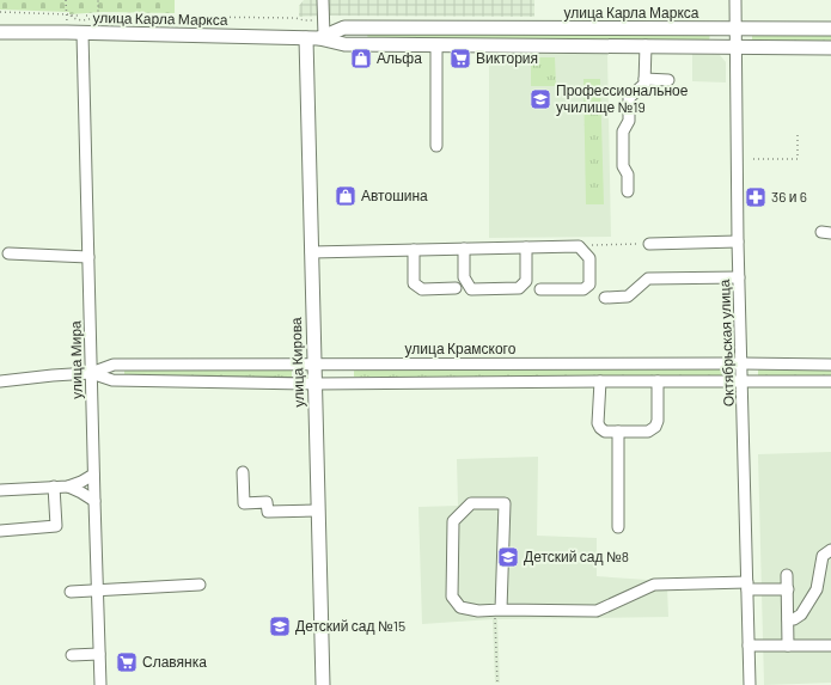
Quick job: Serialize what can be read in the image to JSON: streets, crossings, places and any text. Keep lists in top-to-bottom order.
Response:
{
  "streets": {
    "main road": ["улица Карла Маркса", "улица Кирова"],
    "street": ["Октябрьская улица", "улица Крамского", "улица Мира"]
  },
  "crossings": [
    ["улица Карла Маркса", "Октябрьская улица"],
    ["улица Карла Маркса", "улица Мира"],
    ["улица Карла Маркса", "улица Кирова"],
    ["Октябрьская улица", "улица Крамского"],
    ["улица Крамского", "улица Мира"],
    ["улица Крамского", "улица Кирова"]
  ],
  "places": {
    "shop": ["Альфа", "Автошина"],
    "supermarket": ["Виктория", "Славянка"],
    "school or university": ["Профессиональное училище №19", "Детский сад №8", "Детский сад №15"],
    "pharmacy": ["36 и 6"]
  }
}
